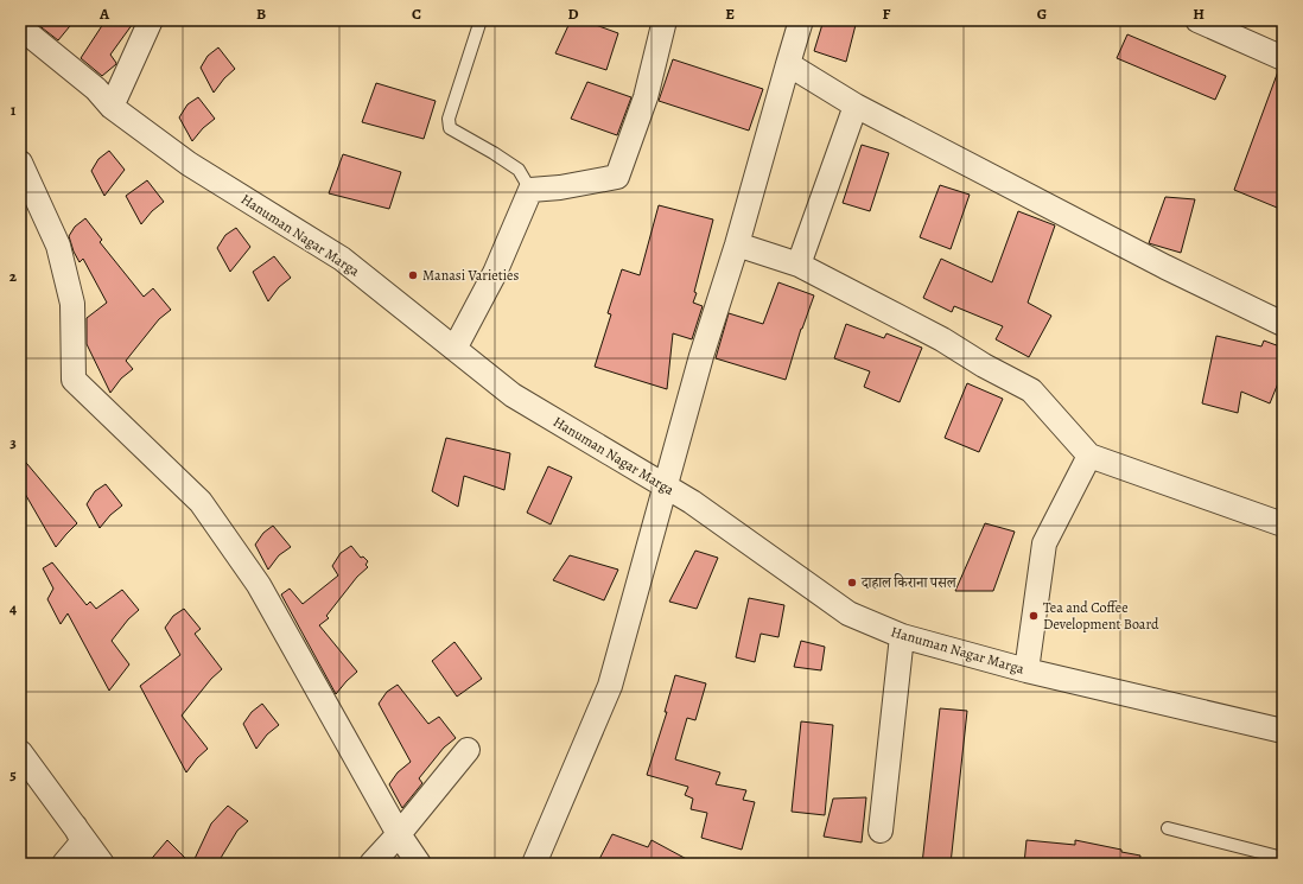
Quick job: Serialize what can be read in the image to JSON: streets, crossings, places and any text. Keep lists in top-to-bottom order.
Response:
{
  "streets": {
    "street": ["Hanuman Nagar Marga"]
  },
  "places": ["Manasi Varieties", "दाहाल किराना पसल", "Tea and Coffee Development Board"],
  "grid": {
    "columns": [
      "A",
      "B",
      "C",
      "D",
      "E",
      "F",
      "G",
      "H"
    ],
    "rows": [
      "1",
      "2",
      "3",
      "4",
      "5"
    ]
  }
}
